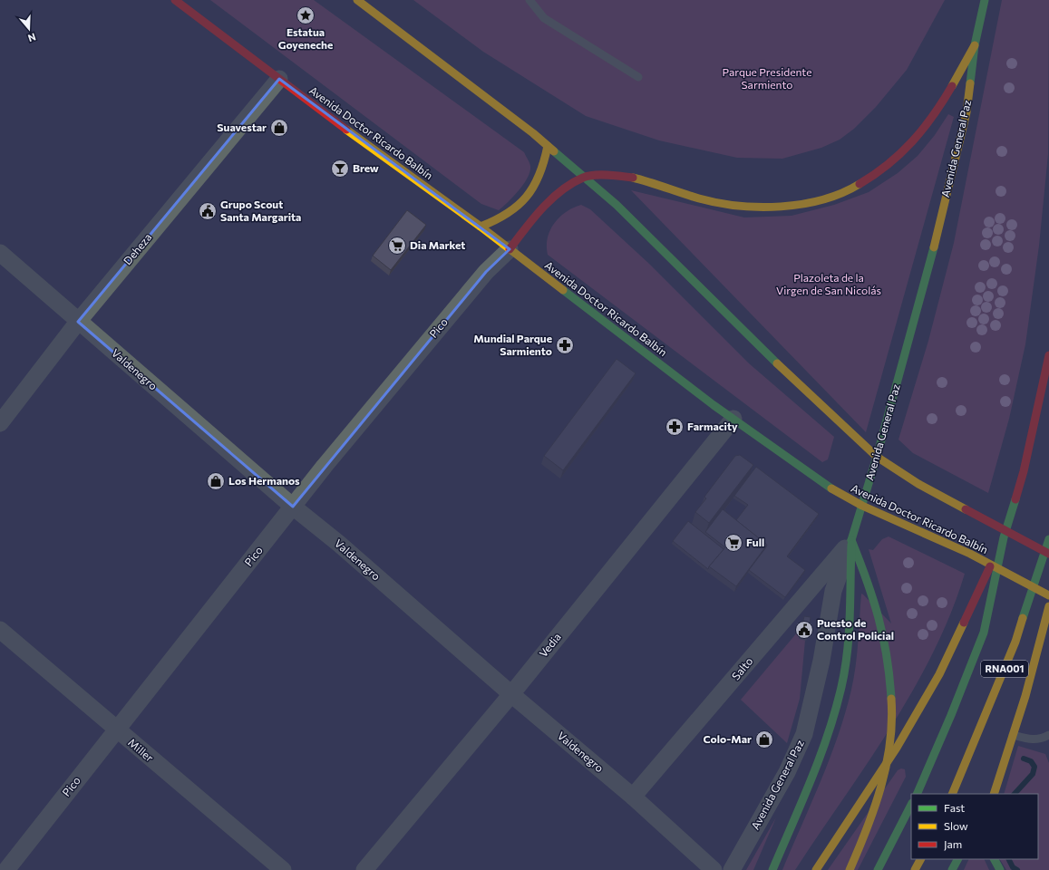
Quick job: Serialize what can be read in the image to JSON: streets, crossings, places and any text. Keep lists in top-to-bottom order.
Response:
{
  "streets": {
    "main road": ["Avenida Doctor Ricardo Balbín", "Avenida General Paz", "RNA001"],
    "street": [
      "Deheza",
      "Pico",
      "Valdenegro",
      "Vedia",
      "Salto",
      "Miller"
    ]
  },
  "crossings": [
    ["Avenida Doctor Ricardo Balbín", "Avenida General Paz"],
    ["Avenida Doctor Ricardo Balbín", "Deheza"],
    ["Avenida Doctor Ricardo Balbín", "Pico"],
    ["Avenida Doctor Ricardo Balbín", "Vedia"],
    ["Avenida General Paz", "Salto"],
    ["Deheza", "Valdenegro"],
    ["Pico", "Valdenegro"],
    ["Pico", "Miller"],
    ["Valdenegro", "Vedia"],
    ["Valdenegro", "Salto"]
  ],
  "parks": ["Parque Presidente Sarmiento", "Plazoleta de la Virgen de San Nicolás"],
  "places": {
    "place": ["Estatua Goyeneche"],
    "shop": ["Suavestar", "Los Hermanos", "Colo-Mar"],
    "bar": ["Brew"],
    "public building": ["Grupo Scout Santa Margarita", "Puesto de Control Policial"],
    "supermarket": ["Dia Market", "Full"],
    "pharmacy": ["Mundial Parque Sarmiento", "Farmacity"]
  },
  "legend": ["Fast", "Slow", "Jam"],
  "north": "bottom"
}
